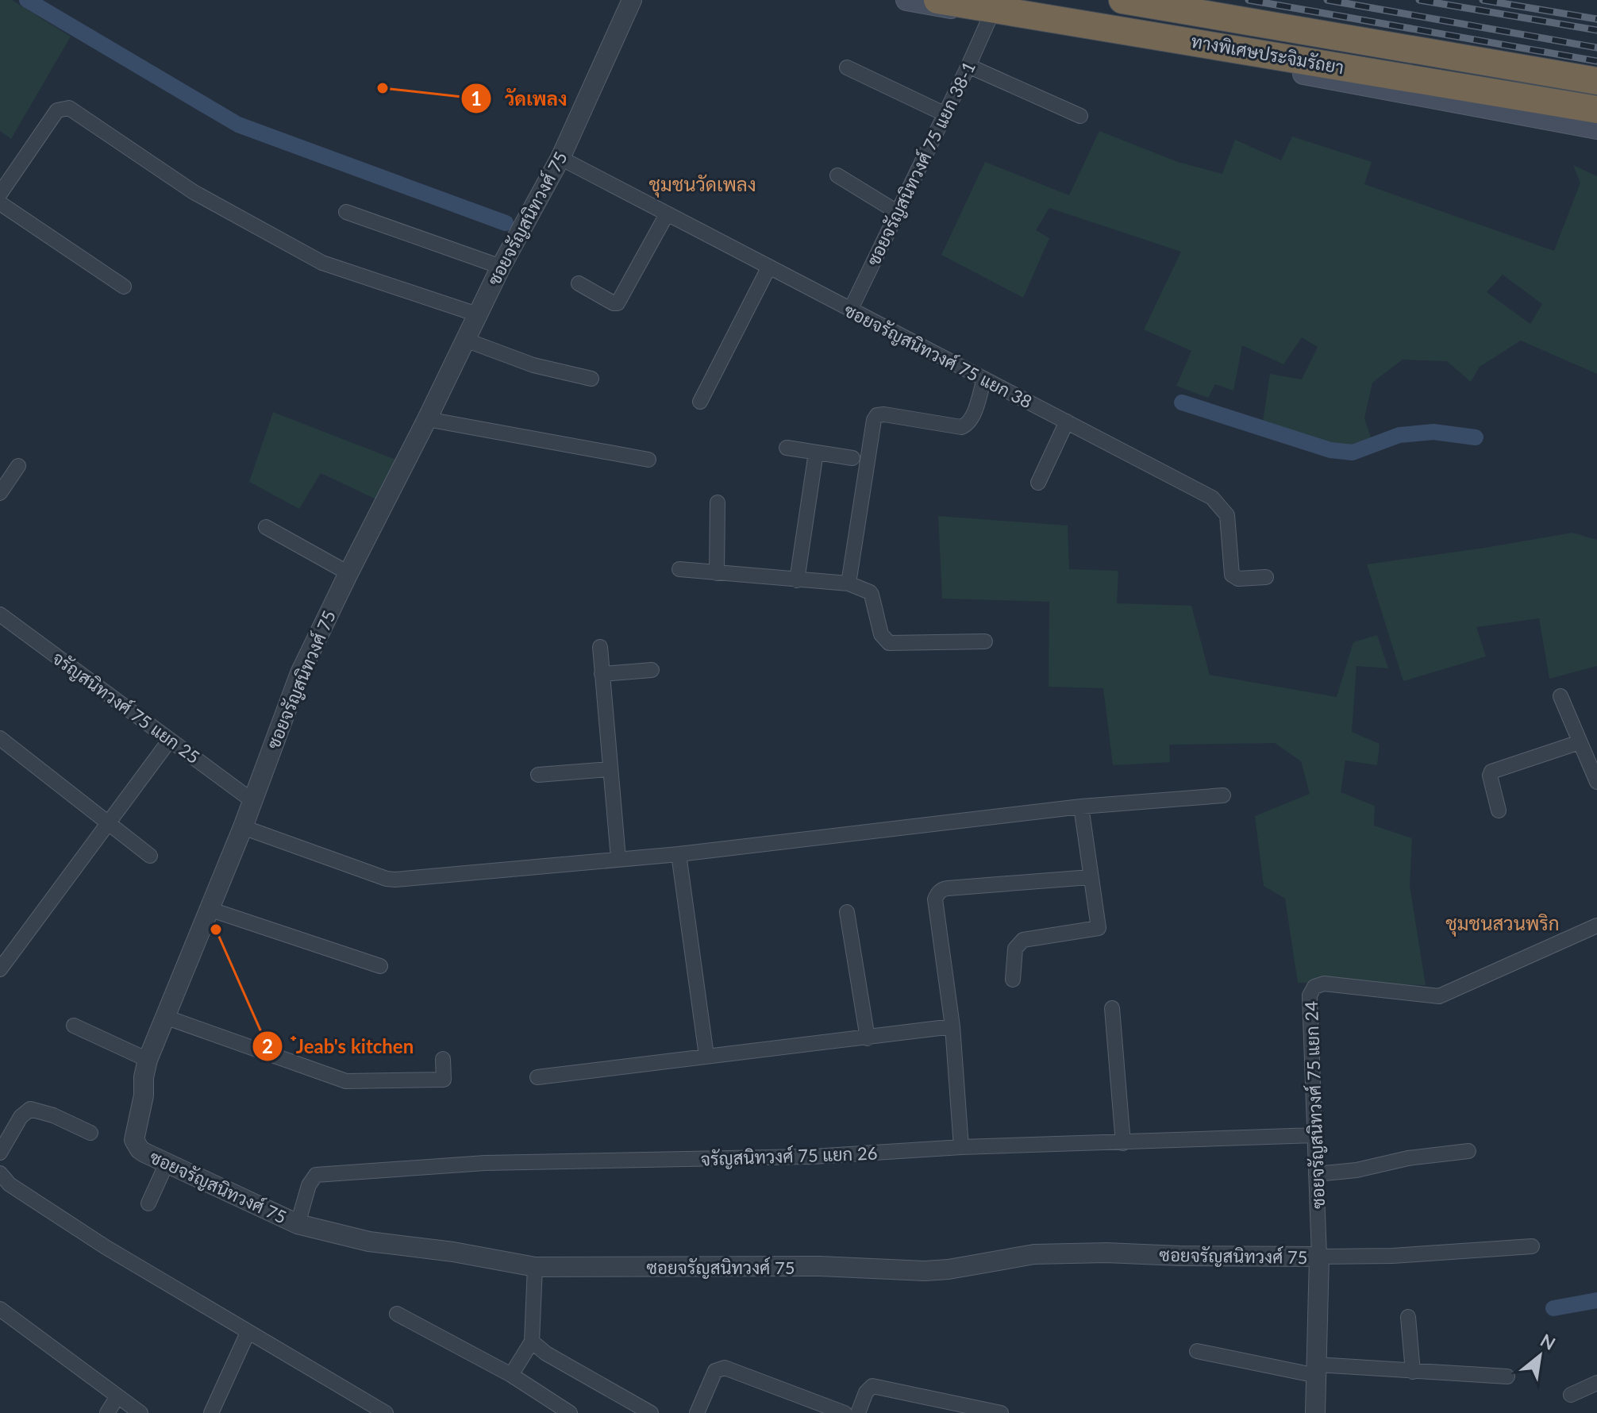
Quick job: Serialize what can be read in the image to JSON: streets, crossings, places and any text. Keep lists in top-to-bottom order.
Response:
{
  "streets": {
    "highway": ["ทางพิเศษประจิมรัถยา"],
    "street": [
      "ซอยจรัญสนิทวงศ์ 75 แยก 38-1",
      "ซอยจรัญสนิทวงศ์ 75",
      "ซอยจรัญสนิทวงศ์ 75 แยก 38",
      "จรัญสนิทวงศ์ 75 แยก 25",
      "ซอยจรัญสนิทวงศ์ 75 แยก 24",
      "จรัญสนิทวงศ์ 75 แยก 26"
    ]
  },
  "crossings": [
    ["ซอยจรัญสนิทวงศ์ 75 แยก 38-1", "ซอยจรัญสนิทวงศ์ 75 แยก 38"],
    ["ซอยจรัญสนิทวงศ์ 75", "ซอยจรัญสนิทวงศ์ 75 แยก 38"],
    ["ซอยจรัญสนิทวงศ์ 75", "จรัญสนิทวงศ์ 75 แยก 25"],
    ["ซอยจรัญสนิทวงศ์ 75", "ซอยจรัญสนิทวงศ์ 75 แยก 24"],
    ["ซอยจรัญสนิทวงศ์ 75", "จรัญสนิทวงศ์ 75 แยก 26"],
    ["ซอยจรัญสนิทวงศ์ 75 แยก 24", "จรัญสนิทวงศ์ 75 แยก 26"]
  ],
  "districts": ["ชุมชนวัดเพลง", "ชุมชนสวนพริก"],
  "places": ["วัดเพลง", "๋Jeab's kitchen"],
  "north": "top right"
}
